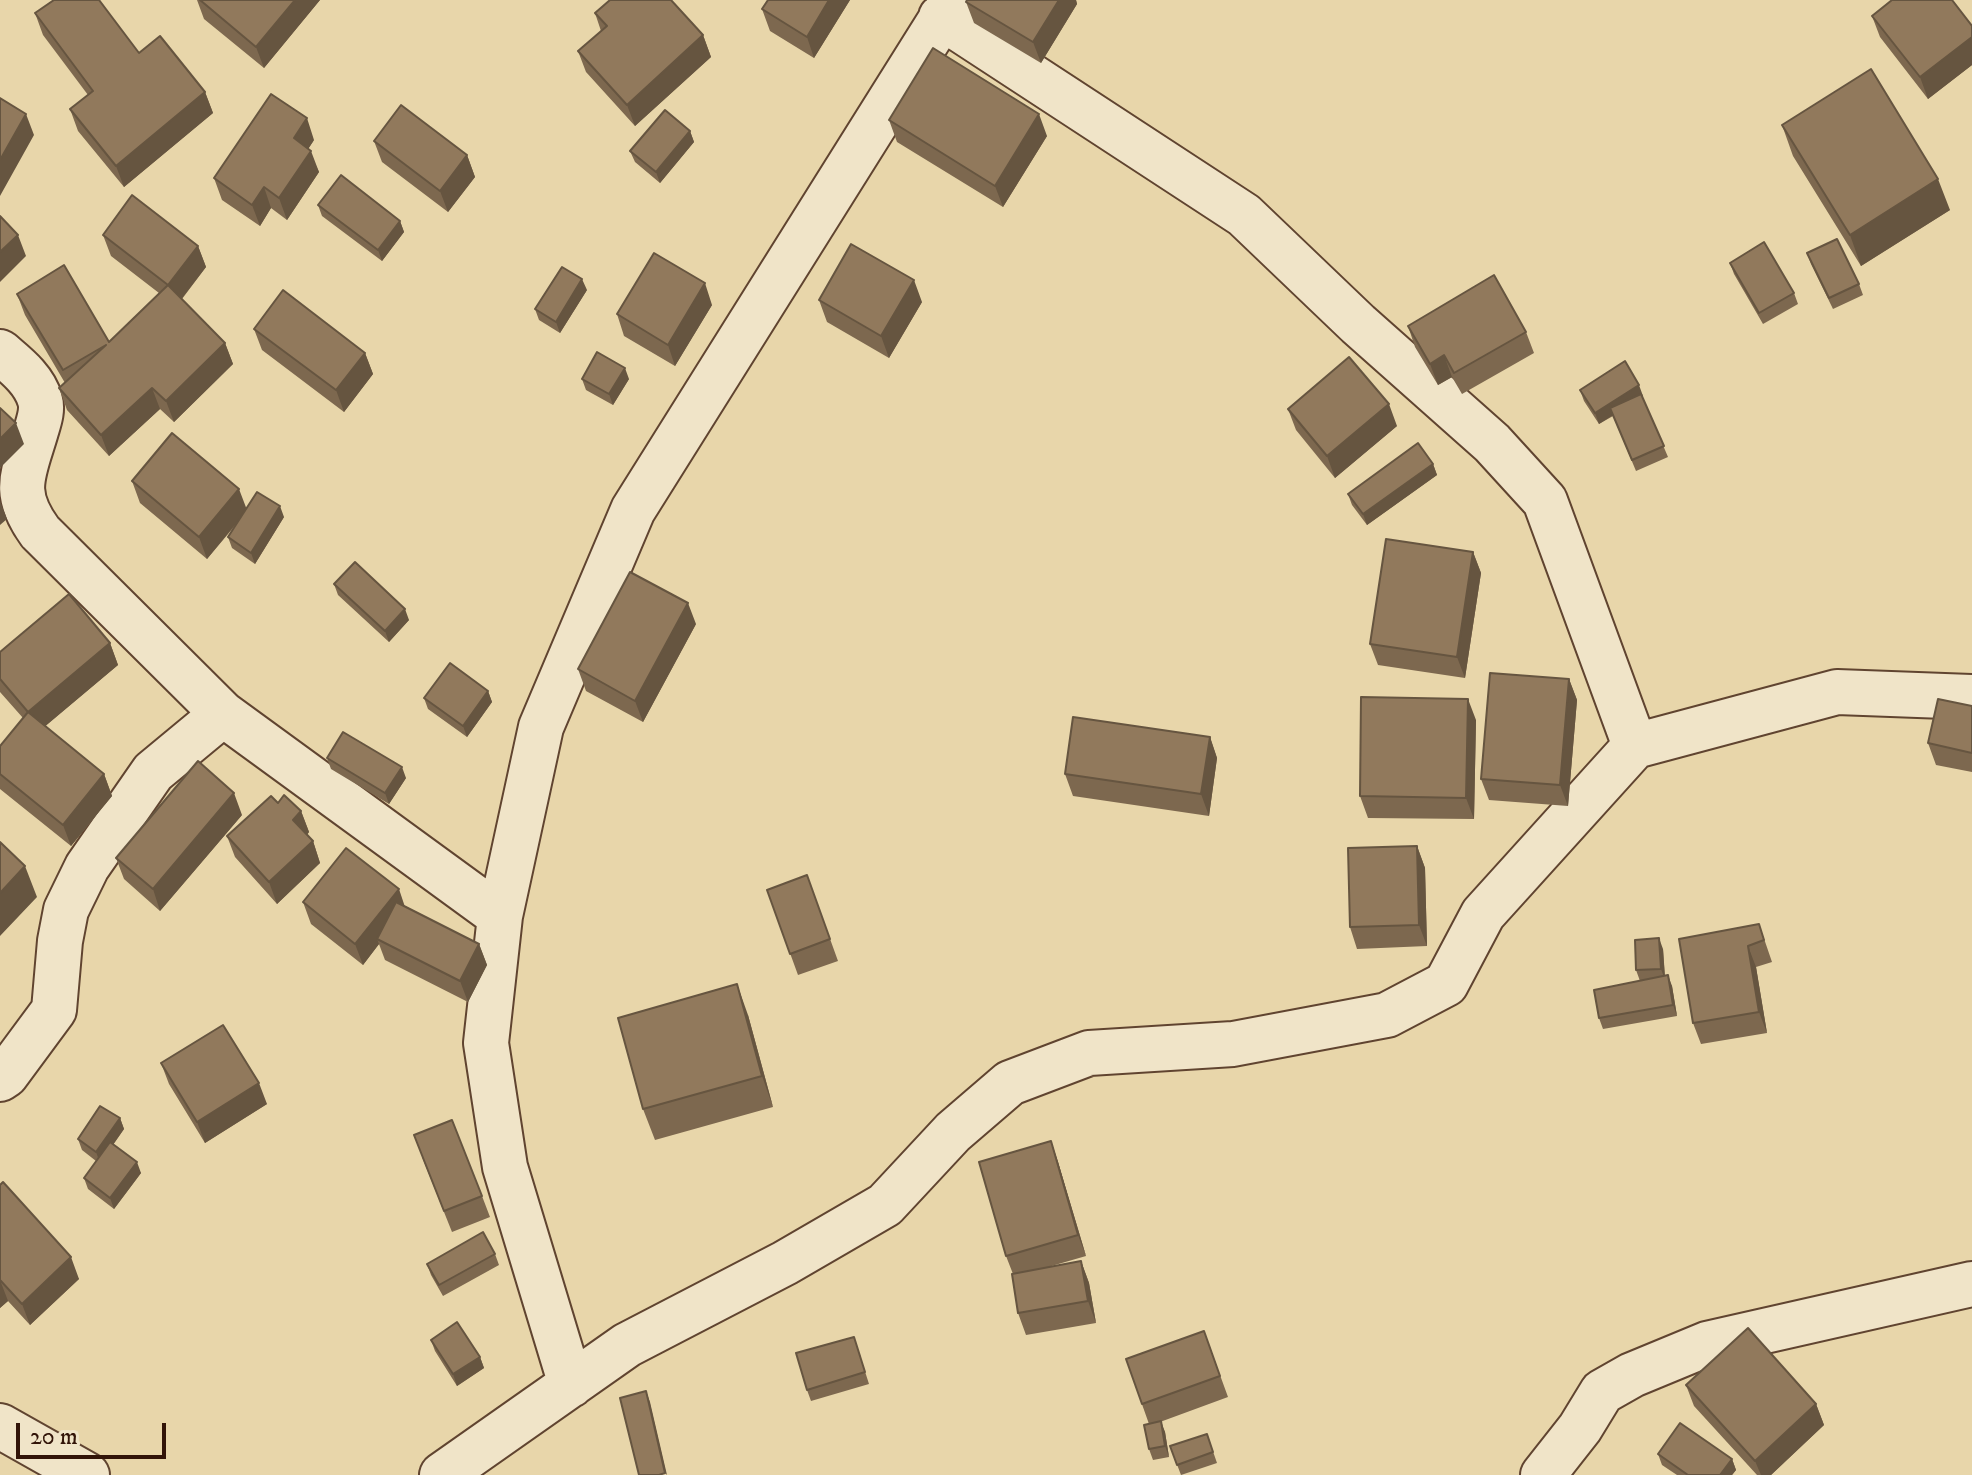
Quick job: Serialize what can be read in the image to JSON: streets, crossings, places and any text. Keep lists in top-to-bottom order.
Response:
{
  "scale_bar": "20 m"
}
